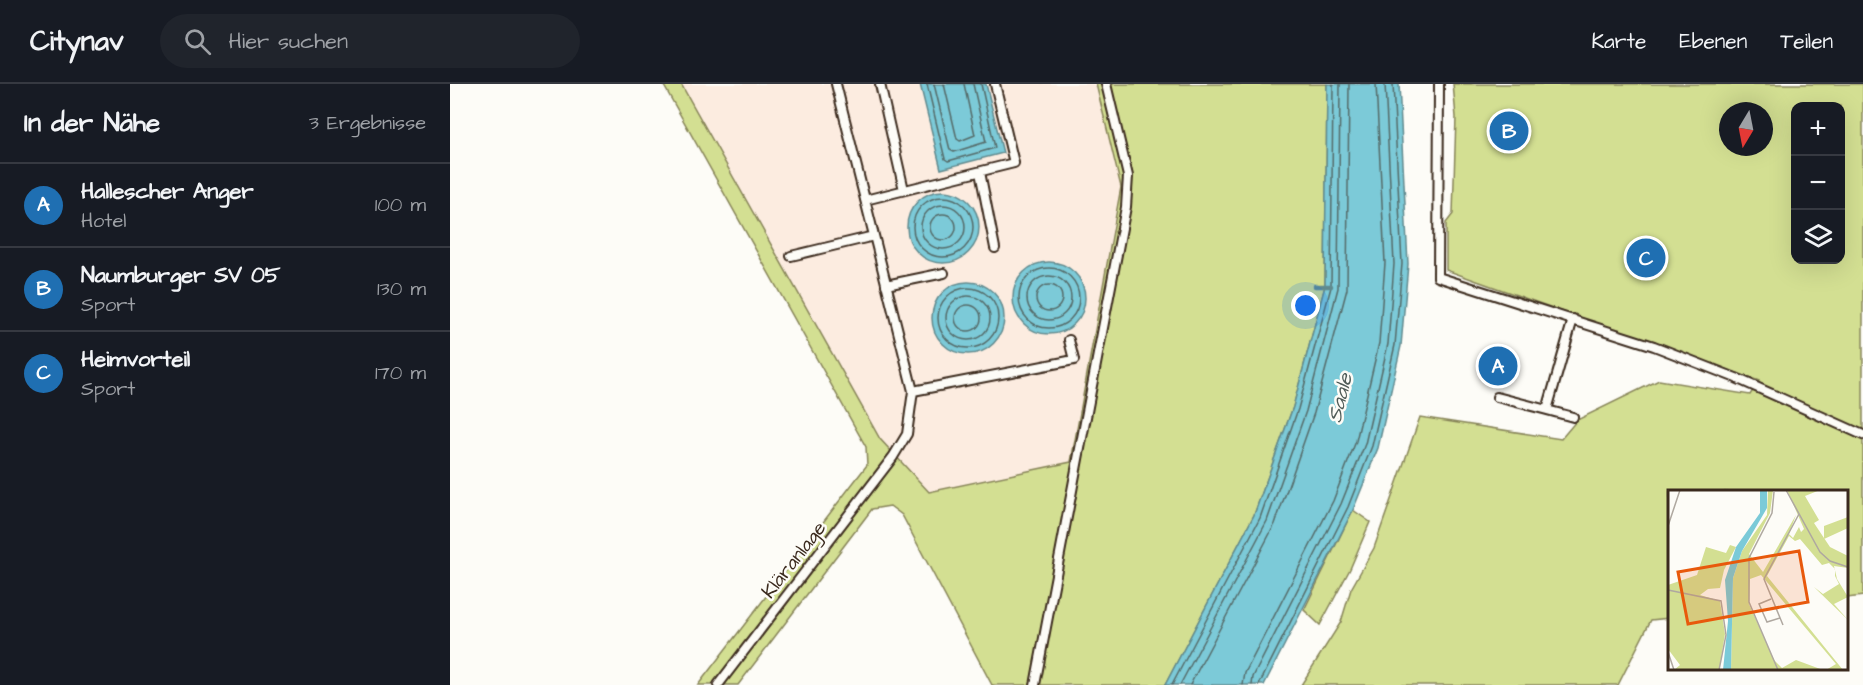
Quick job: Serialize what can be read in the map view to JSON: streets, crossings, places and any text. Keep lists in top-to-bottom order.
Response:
{
  "streets": {
    "lane": ["Kläranlage"]
  },
  "water": ["Saale"],
  "north": "bottom",
  "page": {
    "header": "Citynav",
    "search": "Hier suchen",
    "nav": ["Karte", "Ebenen", "Teilen"],
    "heading": ["In der Nähe", "3 Ergebnisse"],
    "map_buttons": ["+", "−"],
    "pins": ["B", "C", "A"],
    "list": [
      {
        "mark": "A",
        "name": "Hallescher Anger",
        "note": "Hotel",
        "value": "100 m"
      },
      {
        "mark": "B",
        "name": "Naumburger SV 05",
        "note": "Sport",
        "value": "130 m"
      },
      {
        "mark": "C",
        "name": "Heimvorteil",
        "note": "Sport",
        "value": "170 m"
      }
    ]
  }
}
